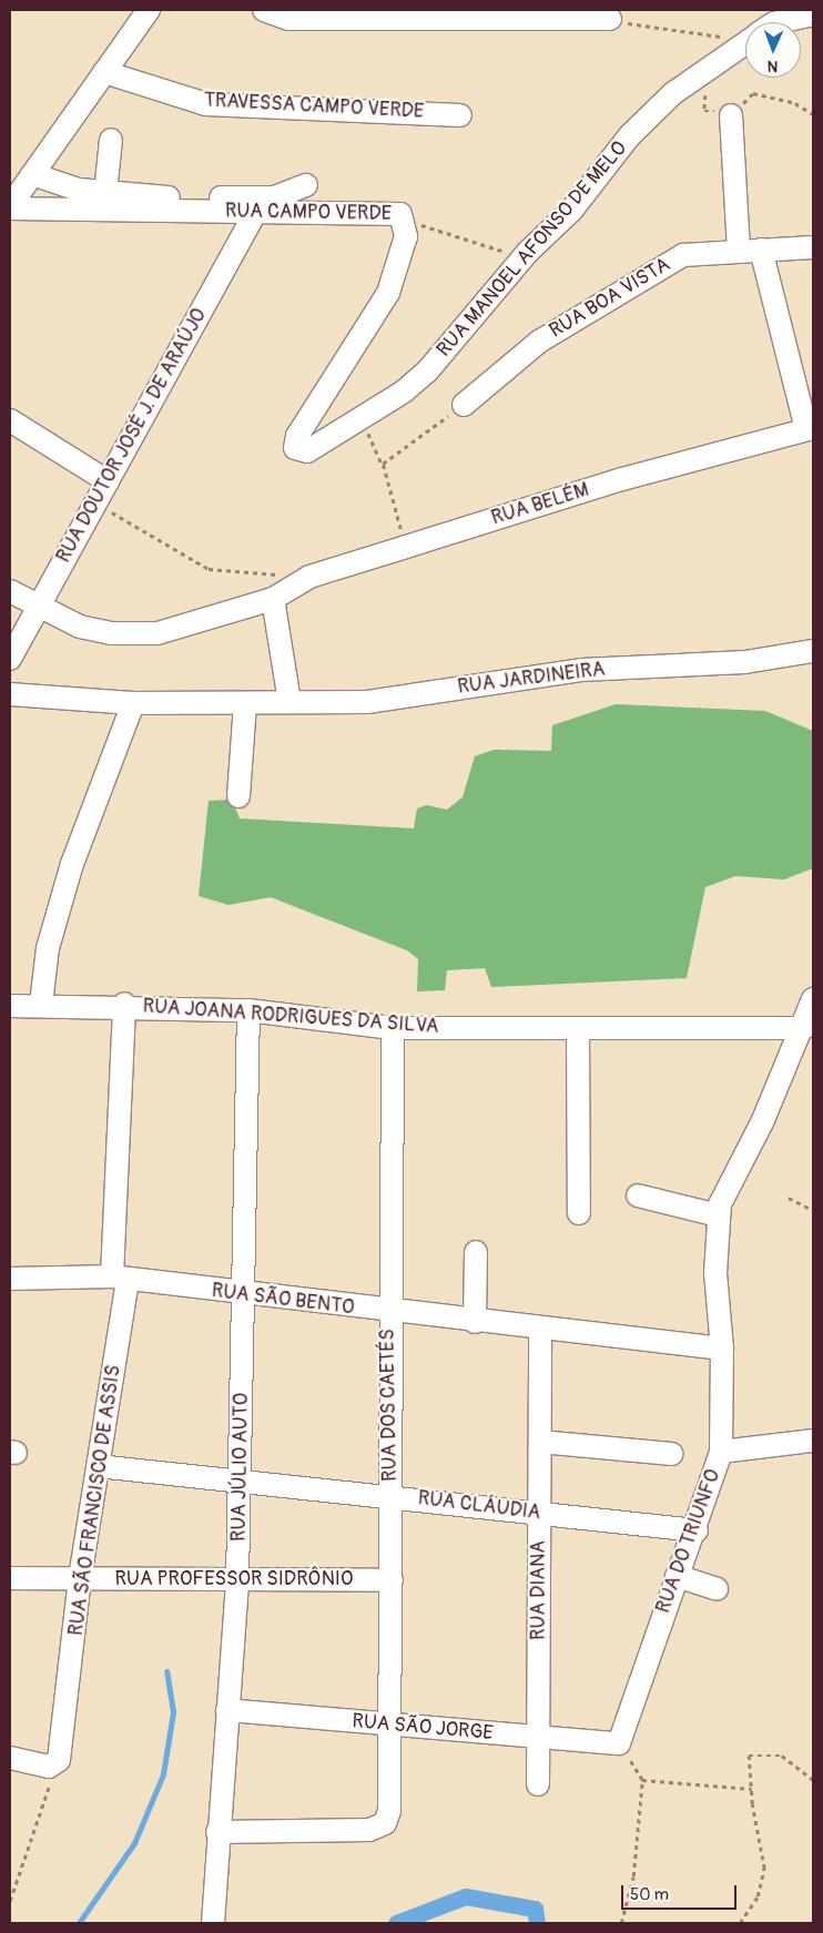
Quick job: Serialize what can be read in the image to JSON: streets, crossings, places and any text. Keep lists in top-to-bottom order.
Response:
{
  "streets": {
    "street": [
      "TRAVESSA CAMPO VERDE",
      "RUA CAMPO VERDE",
      "RUA MANOEL AFONSO DE MELO",
      "RUA BOA VISTA",
      "RUA DOUTOR JOSÉ J. DE ARAÚJO",
      "RUA BELÉM",
      "RUA JARDINEIRA",
      "RUA JOANA RODRIGUES DA SILVA",
      "RUA SÃO BENTO",
      "RUA DOS CAETÉS",
      "RUA JÚLIO AUTO",
      "RUA SÃO FRANCISCO DE ASSIS",
      "RUA CLÁUDIA",
      "RUA DO TRIUNFO",
      "RUA PROFESSOR SIDRÔNIO",
      "RUA DIANA",
      "RUA SÃO JORGE"
    ]
  },
  "crossings": [
    ["RUA CAMPO VERDE", "RUA MANOEL AFONSO DE MELO"],
    ["RUA CAMPO VERDE", "RUA DOUTOR JOSÉ J. DE ARAÚJO"],
    ["RUA DOUTOR JOSÉ J. DE ARAÚJO", "RUA BELÉM"],
    ["RUA JOANA RODRIGUES DA SILVA", "RUA DOS CAETÉS"],
    ["RUA JOANA RODRIGUES DA SILVA", "RUA JÚLIO AUTO"],
    ["RUA JOANA RODRIGUES DA SILVA", "RUA SÃO FRANCISCO DE ASSIS"],
    ["RUA JOANA RODRIGUES DA SILVA", "RUA DO TRIUNFO"],
    ["RUA SÃO BENTO", "RUA DOS CAETÉS"],
    ["RUA SÃO BENTO", "RUA JÚLIO AUTO"],
    ["RUA SÃO BENTO", "RUA SÃO FRANCISCO DE ASSIS"],
    ["RUA SÃO BENTO", "RUA DO TRIUNFO"],
    ["RUA SÃO BENTO", "RUA DIANA"],
    ["RUA DOS CAETÉS", "RUA JÚLIO AUTO"],
    ["RUA DOS CAETÉS", "RUA CLÁUDIA"],
    ["RUA DOS CAETÉS", "RUA PROFESSOR SIDRÔNIO"],
    ["RUA DOS CAETÉS", "RUA SÃO JORGE"],
    ["RUA JÚLIO AUTO", "RUA CLÁUDIA"],
    ["RUA JÚLIO AUTO", "RUA PROFESSOR SIDRÔNIO"],
    ["RUA JÚLIO AUTO", "RUA SÃO JORGE"],
    ["RUA SÃO FRANCISCO DE ASSIS", "RUA CLÁUDIA"],
    ["RUA SÃO FRANCISCO DE ASSIS", "RUA PROFESSOR SIDRÔNIO"],
    ["RUA CLÁUDIA", "RUA DO TRIUNFO"],
    ["RUA CLÁUDIA", "RUA DIANA"],
    ["RUA DO TRIUNFO", "RUA SÃO JORGE"],
    ["RUA DIANA", "RUA SÃO JORGE"]
  ],
  "scale_bar": "50 m",
  "north": "bottom"
}
